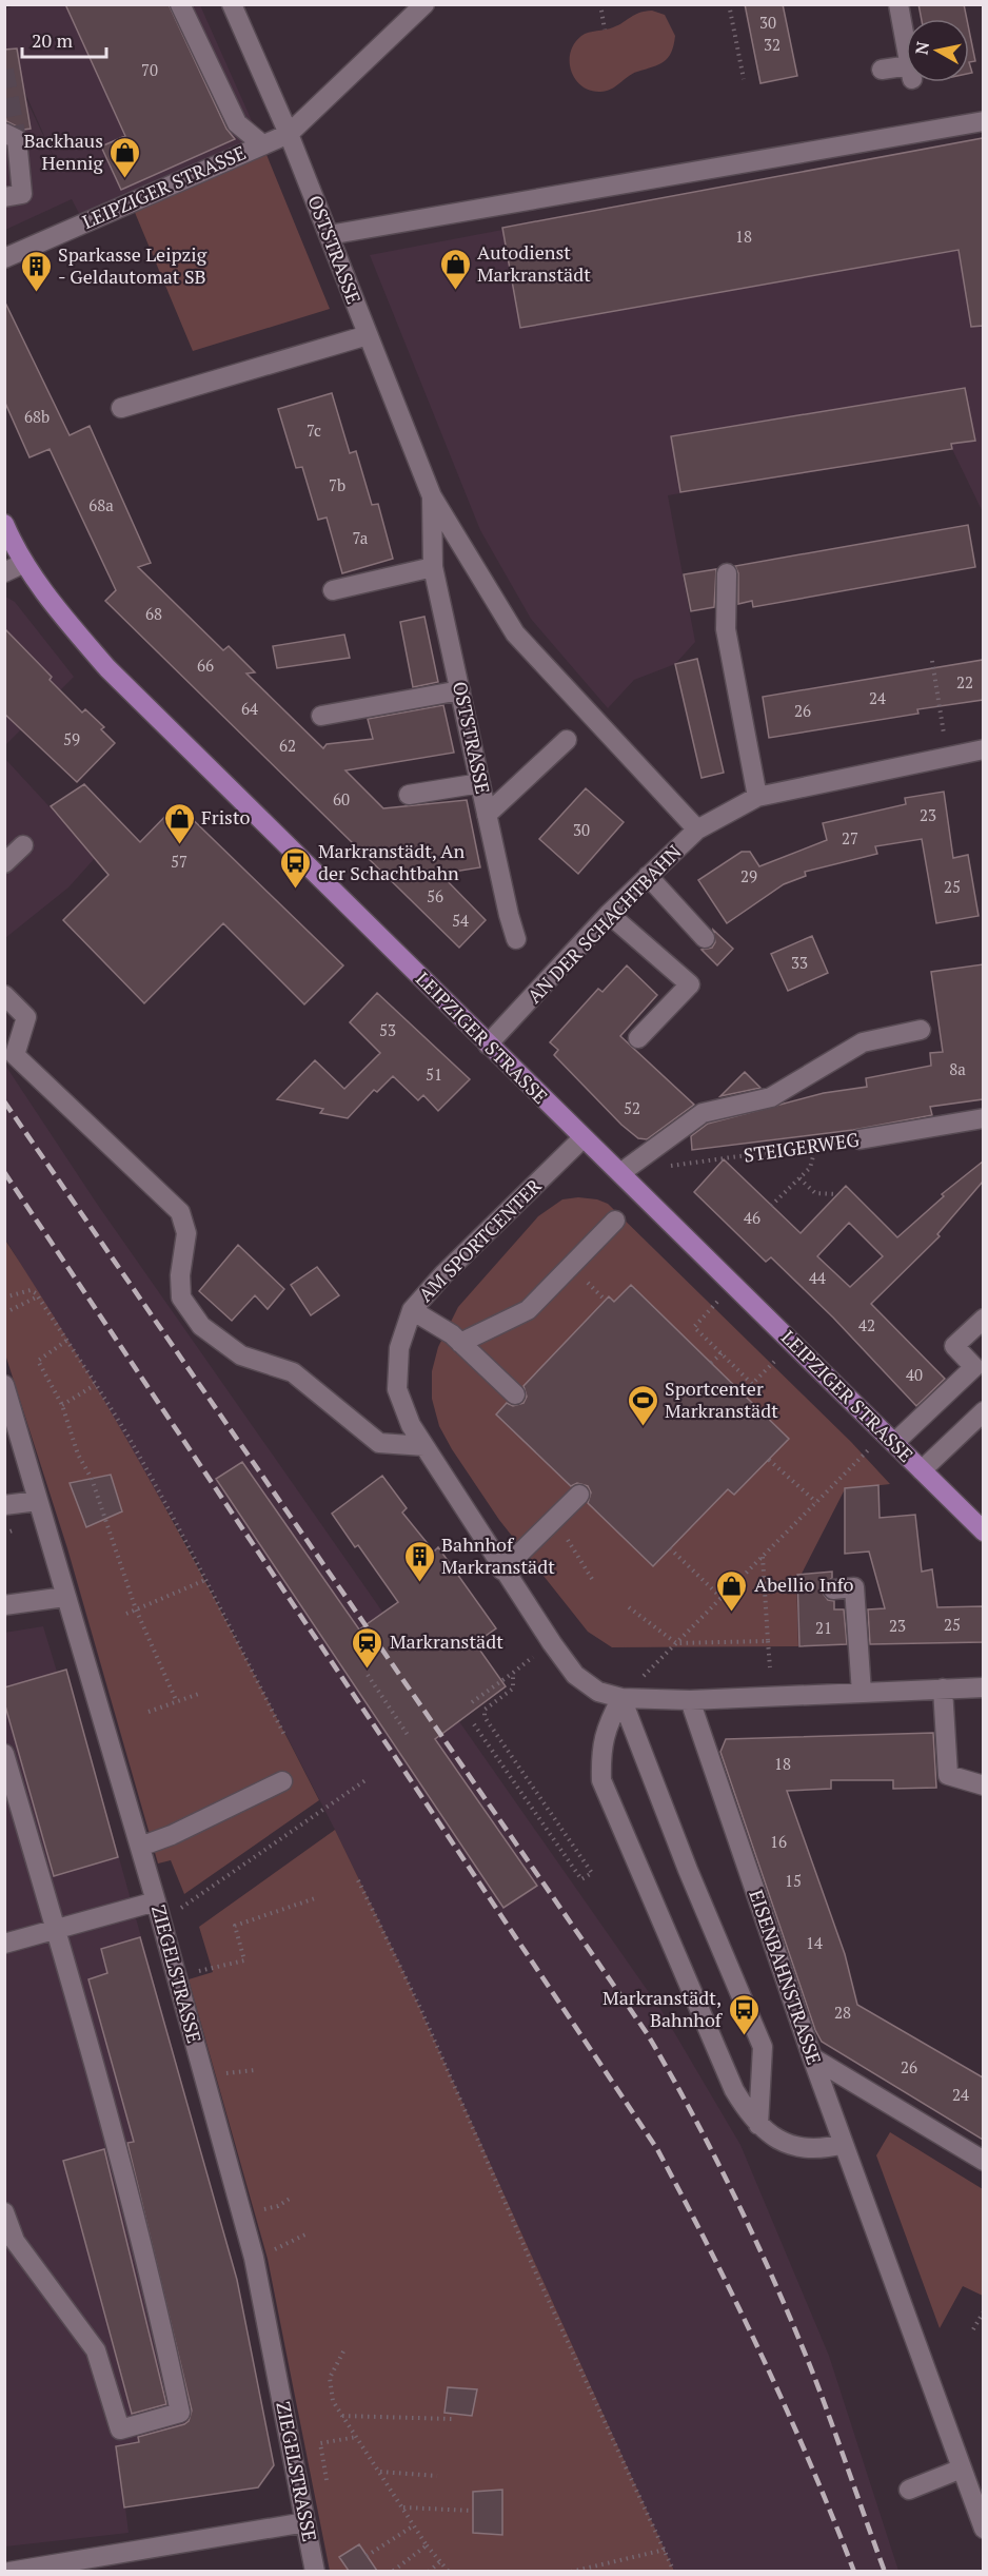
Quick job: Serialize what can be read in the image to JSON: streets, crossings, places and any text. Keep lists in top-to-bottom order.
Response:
{
  "streets": {
    "main road": ["LEIPZIGER STRASSE"],
    "street": [
      "OSTSTRASSE",
      "AN DER SCHACHTBAHN",
      "STEIGERWEG",
      "AM SPORTCENTER",
      "ZIEGELSTRASSE",
      "EISENBAHNSTRASSE"
    ]
  },
  "crossings": [
    ["LEIPZIGER STRASSE", "OSTSTRASSE"],
    ["LEIPZIGER STRASSE", "AN DER SCHACHTBAHN"],
    ["LEIPZIGER STRASSE", "AM SPORTCENTER"],
    ["OSTSTRASSE", "AN DER SCHACHTBAHN"],
    ["AM SPORTCENTER", "EISENBAHNSTRASSE"]
  ],
  "places": {
    "shop": [
      "Backhaus Hennig",
      "Autodienst Markranstädt",
      "Fristo",
      "Abellio Info"
    ],
    "building": ["Sparkasse Leipzig - Geldautomat SB", "Bahnhof Markranstädt"],
    "bus stop": ["Markranstädt, An der Schachtbahn", "Markranstädt, Bahnhof"],
    "sports": ["Sportcenter Markranstädt"],
    "station": ["Markranstädt"]
  },
  "house_numbers": [
    "30",
    "32",
    "70",
    "18",
    "68b",
    "7c",
    "7b",
    "68a",
    "7a",
    "68",
    "66",
    "22",
    "24",
    "64",
    "26",
    "59",
    "62",
    "60",
    "23",
    "30",
    "27",
    "57",
    "29",
    "25",
    "56",
    "54",
    "33",
    "53",
    "8a",
    "51",
    "52",
    "46",
    "44",
    "42",
    "40",
    "25",
    "23",
    "21",
    "18",
    "16",
    "15",
    "14",
    "28",
    "26",
    "24"
  ],
  "scale_bar": "20 m",
  "north": "left"
}
